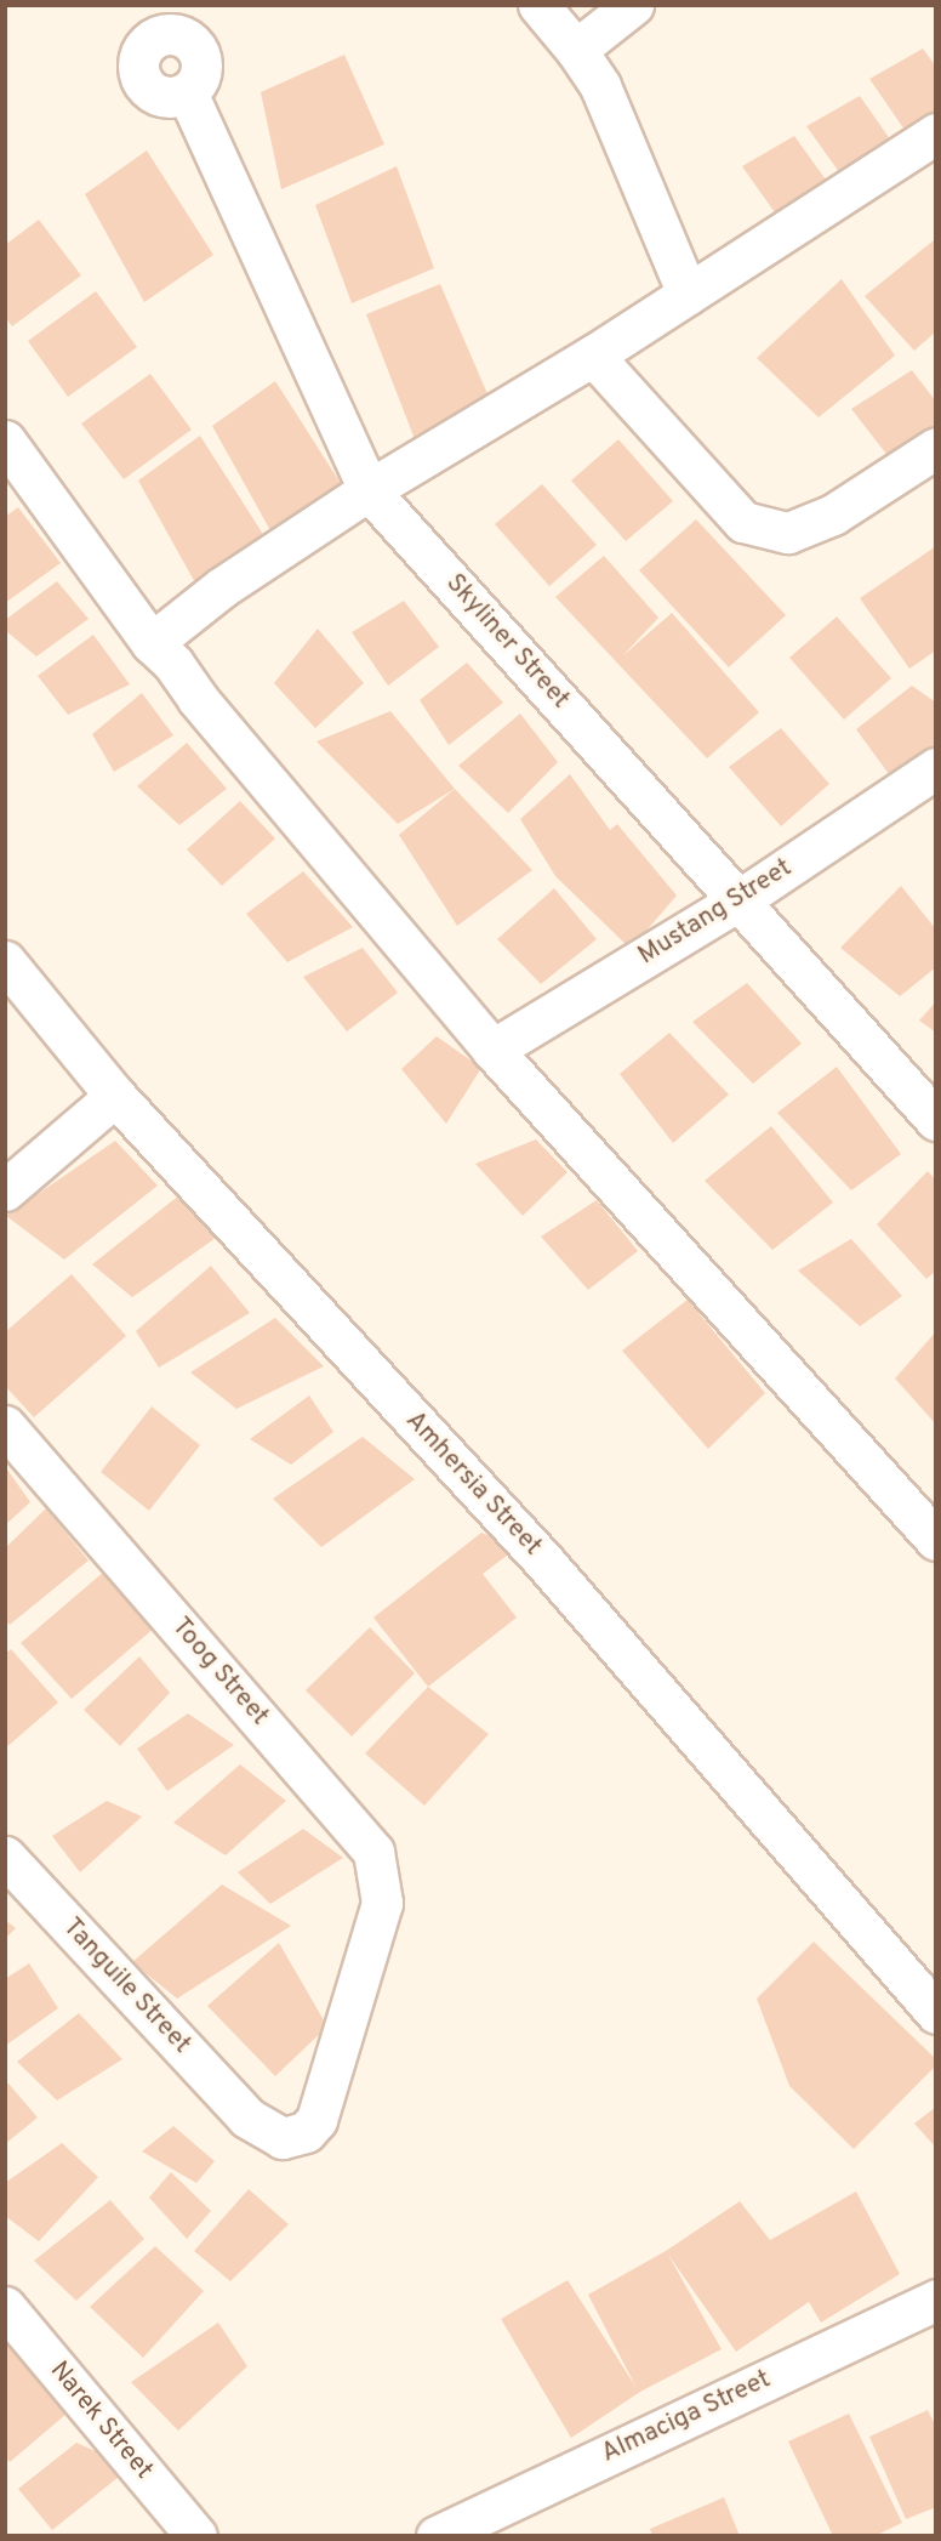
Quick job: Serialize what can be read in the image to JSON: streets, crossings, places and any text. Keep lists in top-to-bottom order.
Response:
{
  "streets": {
    "street": [
      "Skyliner Street",
      "Mustang Street",
      "Amhersia Street",
      "Toog Street",
      "Tanguile Street",
      "Almaciga Street",
      "Narek Street"
    ]
  },
  "crossings": [
    ["Skyliner Street", "Mustang Street"],
    ["Toog Street", "Tanguile Street"]
  ]
}
